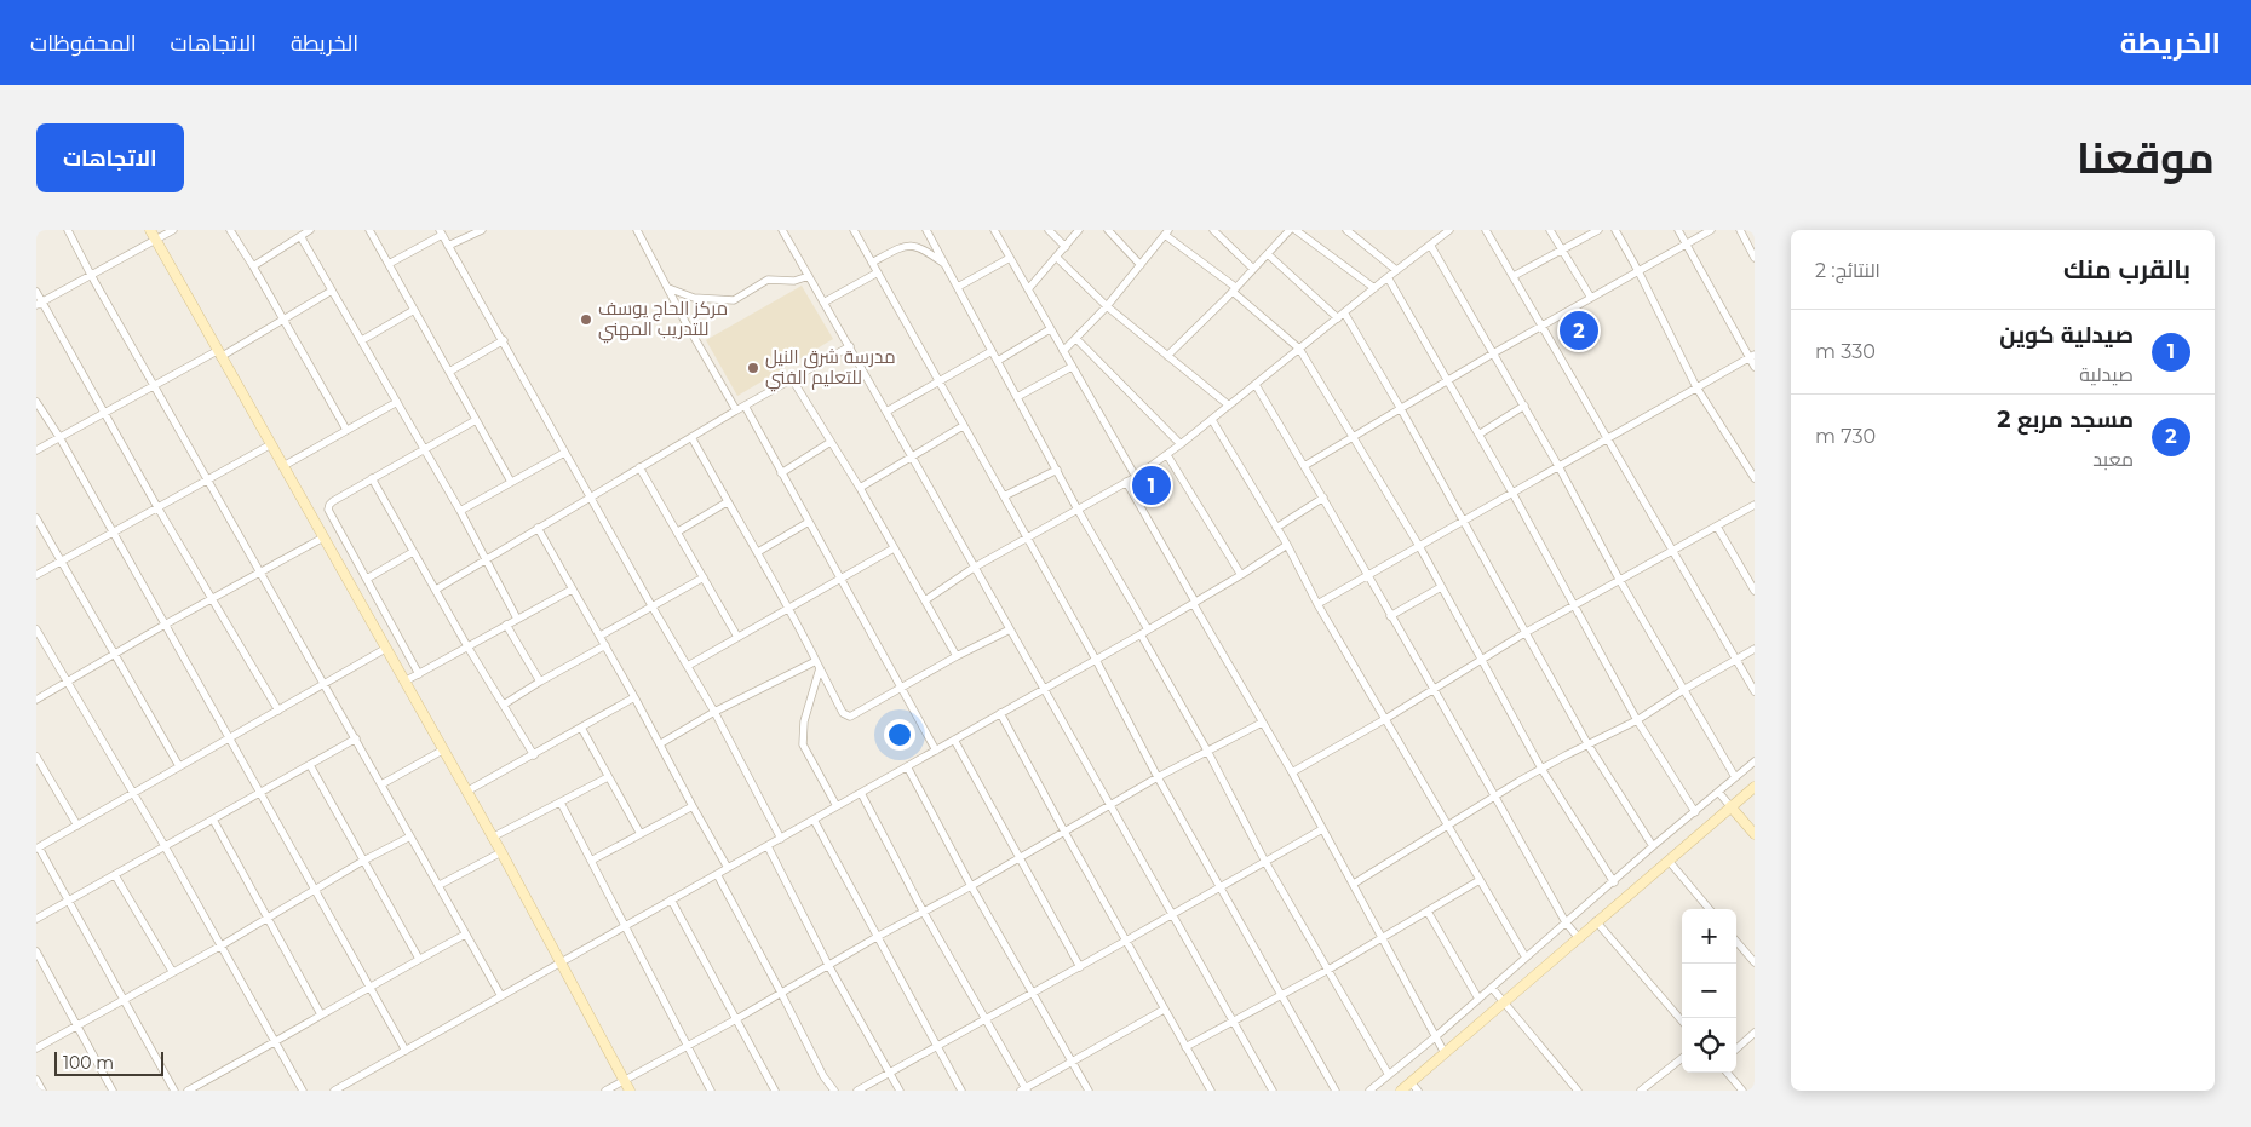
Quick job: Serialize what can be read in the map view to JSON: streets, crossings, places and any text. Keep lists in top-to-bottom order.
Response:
{
  "places": ["مركز الحاج يوسف للتدريب المهني", "مدرسة شرق النيل للتعليم الفني"],
  "scale_bar": "100 m",
  "page": {
    "header": "الخريطة",
    "nav": ["الخريطة", "الاتجاهات", "المحفوظات"],
    "title": "موقعنا",
    "buttons": "الاتجاهات",
    "heading": ["بالقرب منك", "النتائج: 2"],
    "list": [
      {
        "mark": "1",
        "name": "صيدلية كوين",
        "note": "صيدلية",
        "value": "330 m"
      },
      {
        "mark": "2",
        "name": "مسجد مربع 2",
        "note": "معبد",
        "value": "730 m"
      }
    ],
    "pins": ["2", "1"],
    "map_buttons": ["+", "−"],
    "scale": "100 m"
  }
}
